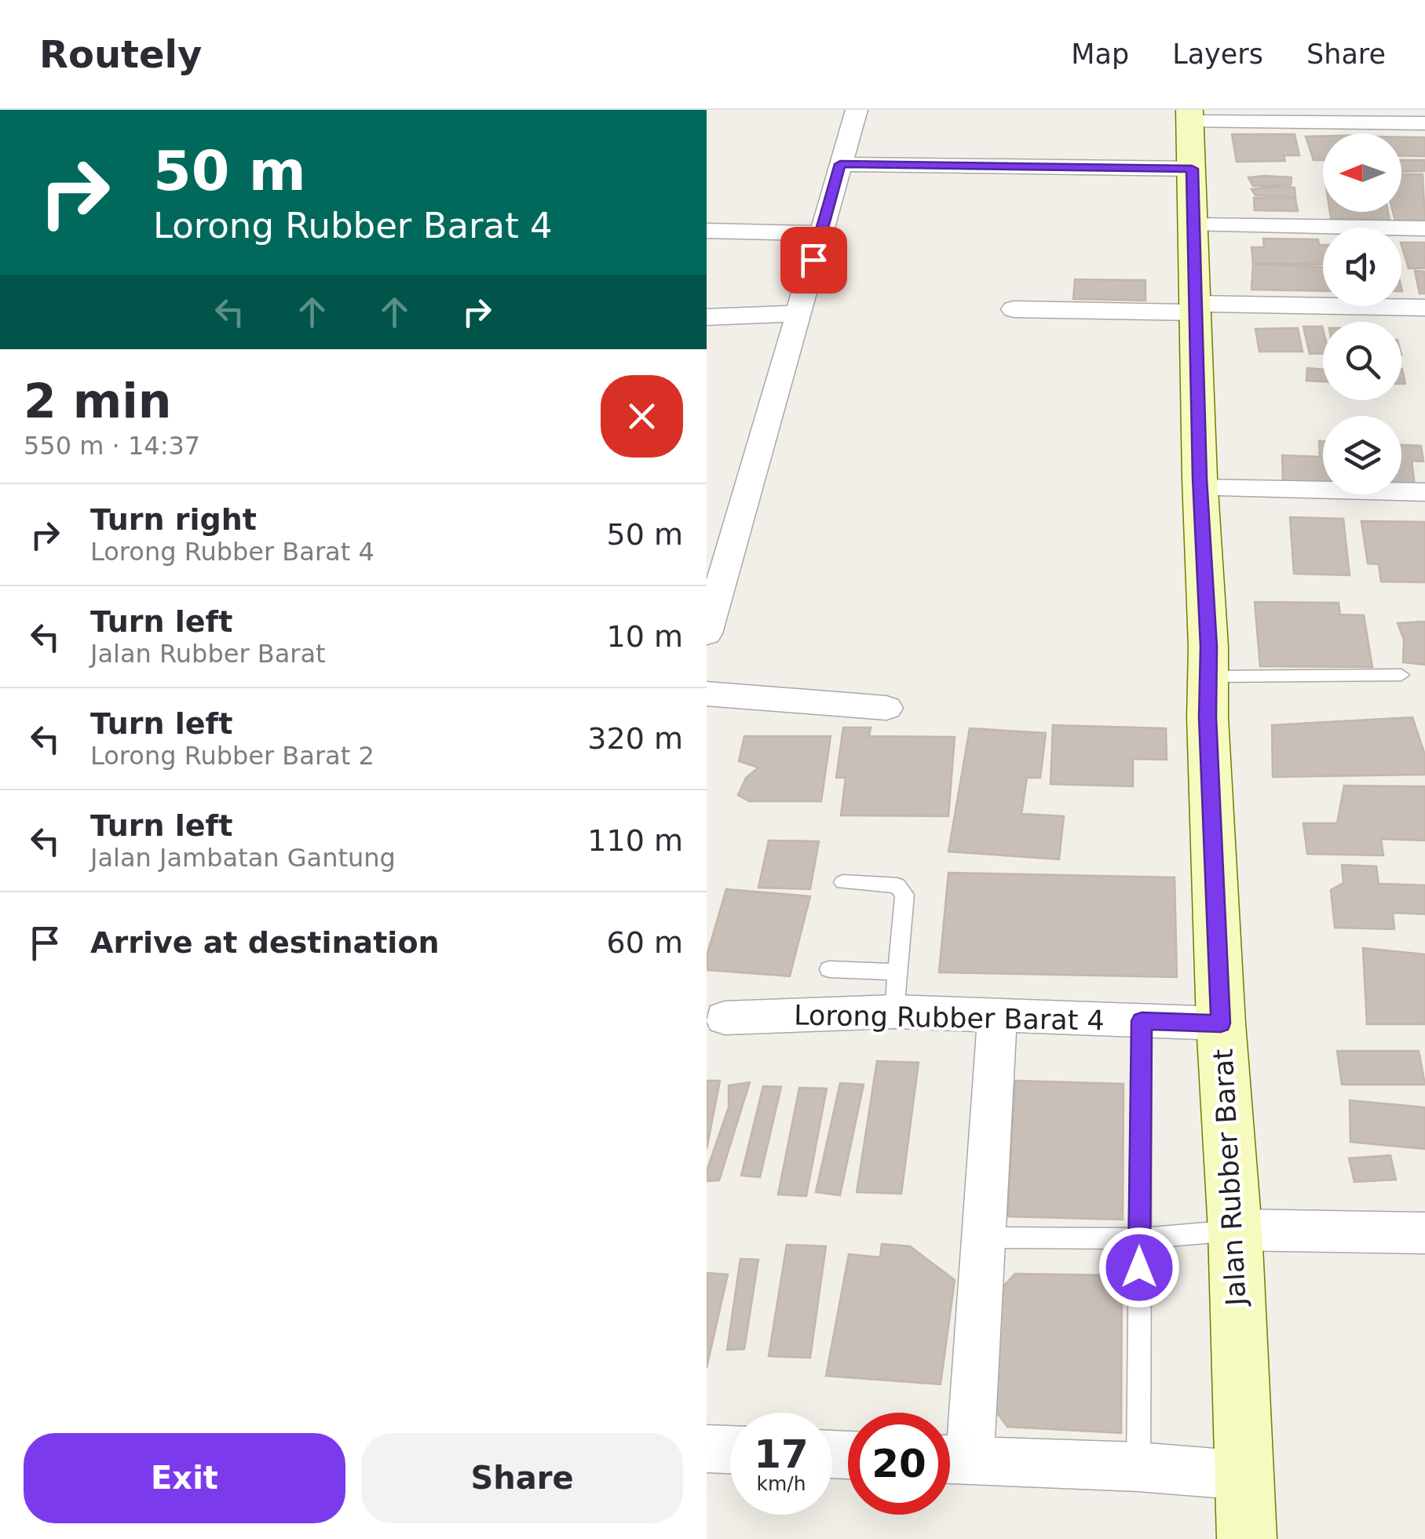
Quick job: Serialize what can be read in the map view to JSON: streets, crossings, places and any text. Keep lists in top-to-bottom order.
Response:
{
  "streets": {
    "main road": ["Jalan Rubber Barat"],
    "street": ["Lorong Rubber Barat 4"]
  },
  "crossings": [
    ["Lorong Rubber Barat 4", "Jalan Rubber Barat"]
  ],
  "north": "left",
  "page": {
    "header": "Routely",
    "nav": ["Map", "Layers", "Share"],
    "turn": ["50 m", "Lorong Rubber Barat 4"],
    "heading": ["2 min", "550 m · 14:37"],
    "list": [
      {
        "name": "Turn right",
        "note": "Lorong Rubber Barat 4",
        "value": "50 m"
      },
      {
        "name": "Turn left",
        "note": "Jalan Rubber Barat",
        "value": "10 m"
      },
      {
        "name": "Turn left",
        "note": "Lorong Rubber Barat 2",
        "value": "320 m"
      },
      {
        "name": "Turn left",
        "note": "Jalan Jambatan Gantung",
        "value": "110 m"
      },
      {
        "name": "Arrive at destination",
        "value": "60 m"
      }
    ],
    "speed": "17 km/h",
    "limit": "20",
    "buttons": ["Exit", "Share"]
  }
}
